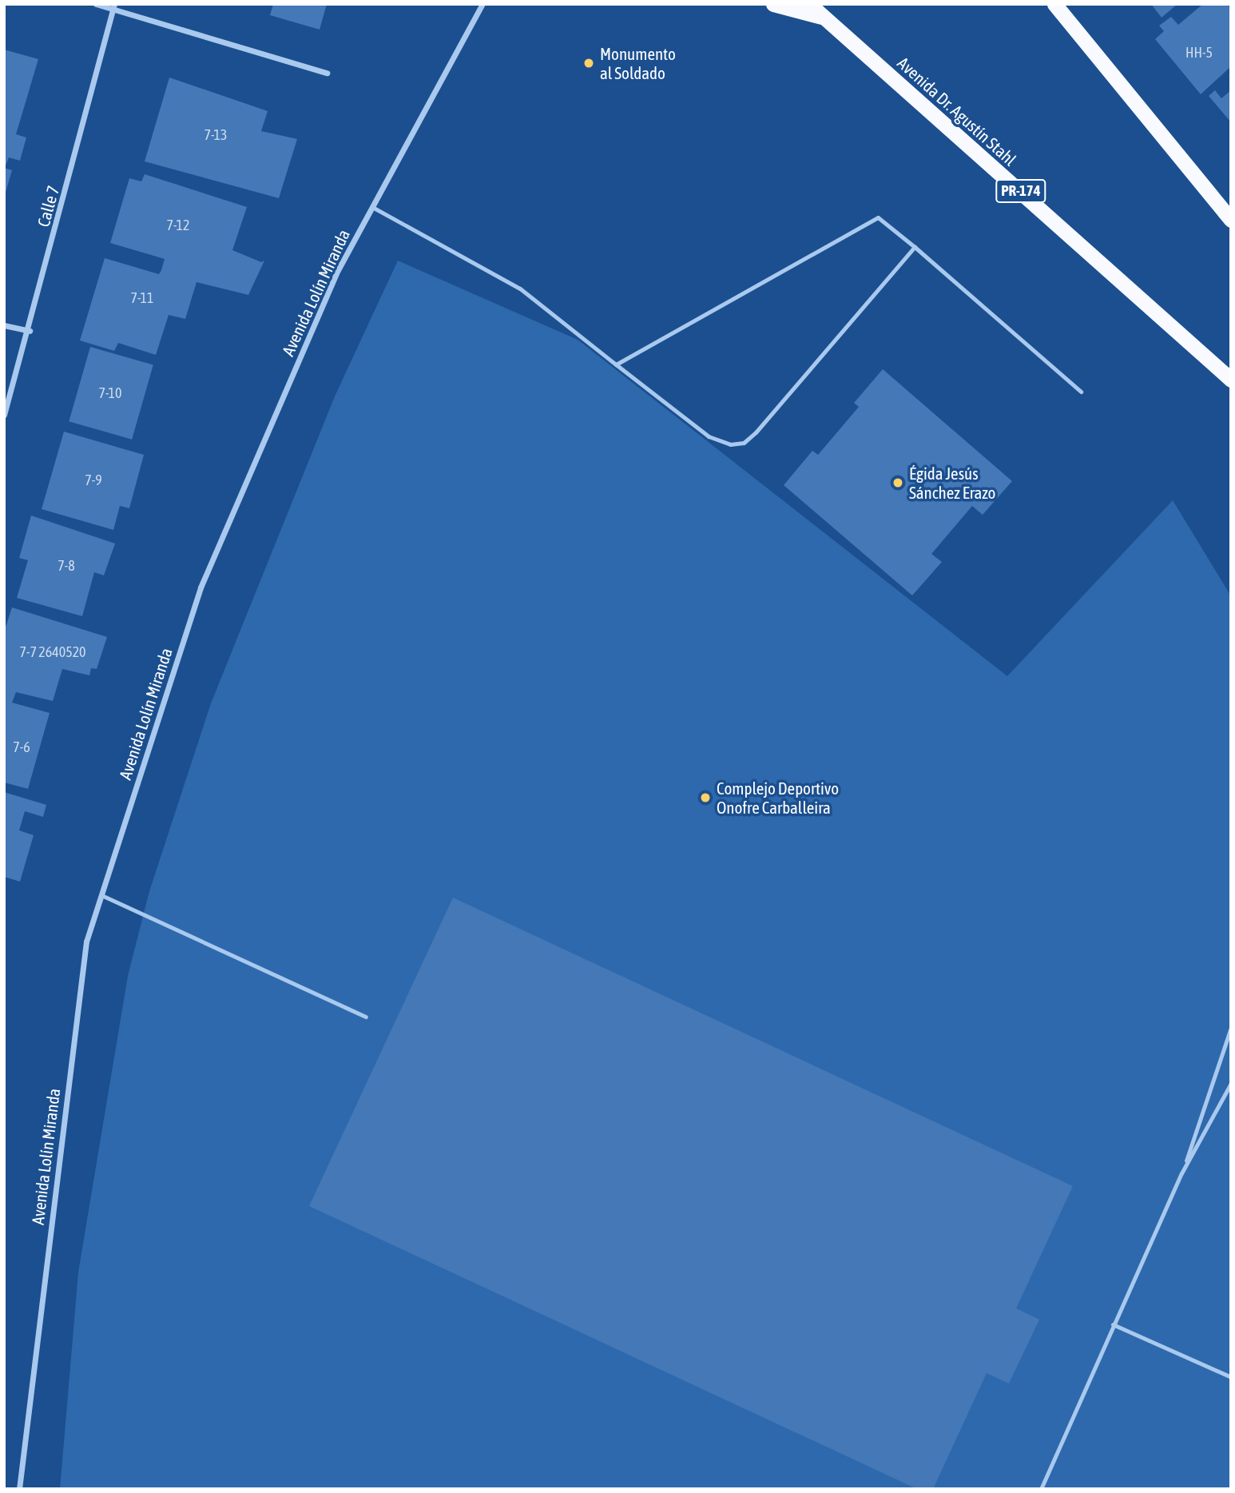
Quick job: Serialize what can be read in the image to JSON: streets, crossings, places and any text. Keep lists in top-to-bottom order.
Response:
{
  "streets": {
    "highway": ["Avenida Dr. Agustín Stahl", "PR-174"],
    "street": ["Calle 7", "Avenida Lolín Miranda"]
  },
  "places": ["Monumento al Soldado", "Égida Jesús Sánchez Erazo", "Complejo Deportivo Onofre Carballeira"],
  "house_numbers": [
    "HH-5",
    "7-13",
    "7-12",
    "7-11",
    "7-10",
    "7-9",
    "7-8",
    "7-7 2640520",
    "7-6"
  ]
}
